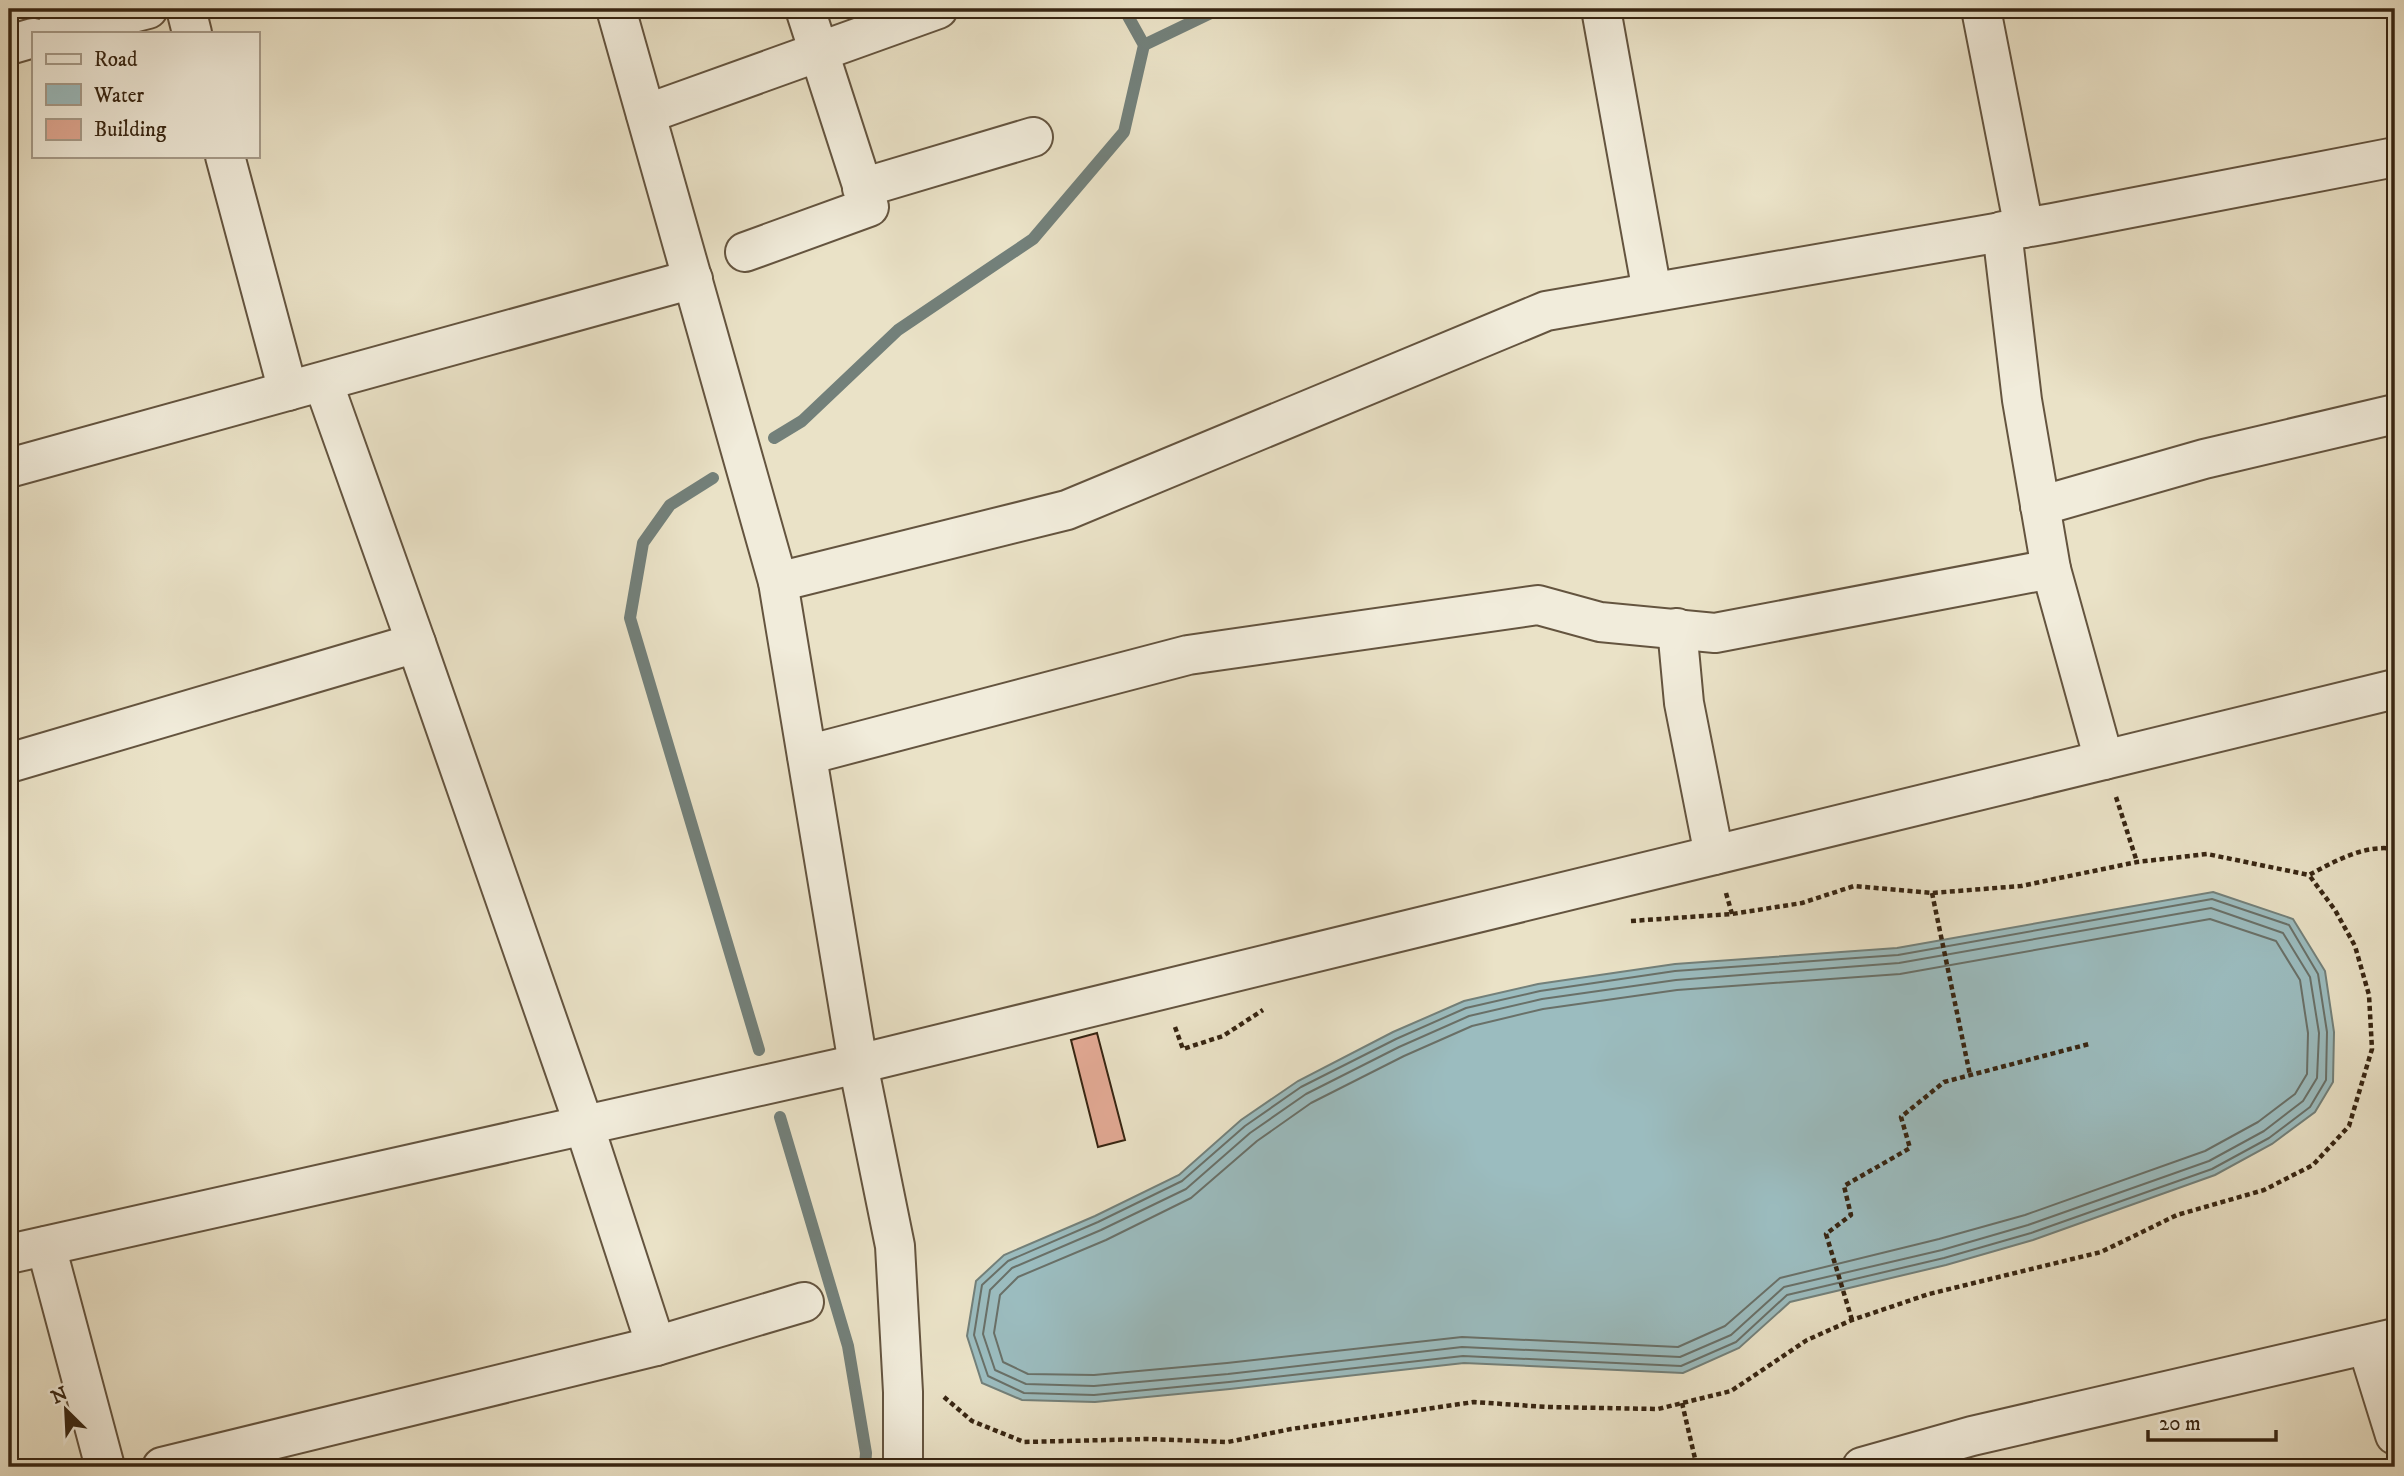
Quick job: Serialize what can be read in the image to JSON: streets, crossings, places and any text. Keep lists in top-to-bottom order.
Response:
{
  "legend": ["Road", "Water", "Building"],
  "scale_bar": "20 m",
  "north": "top left"
}
